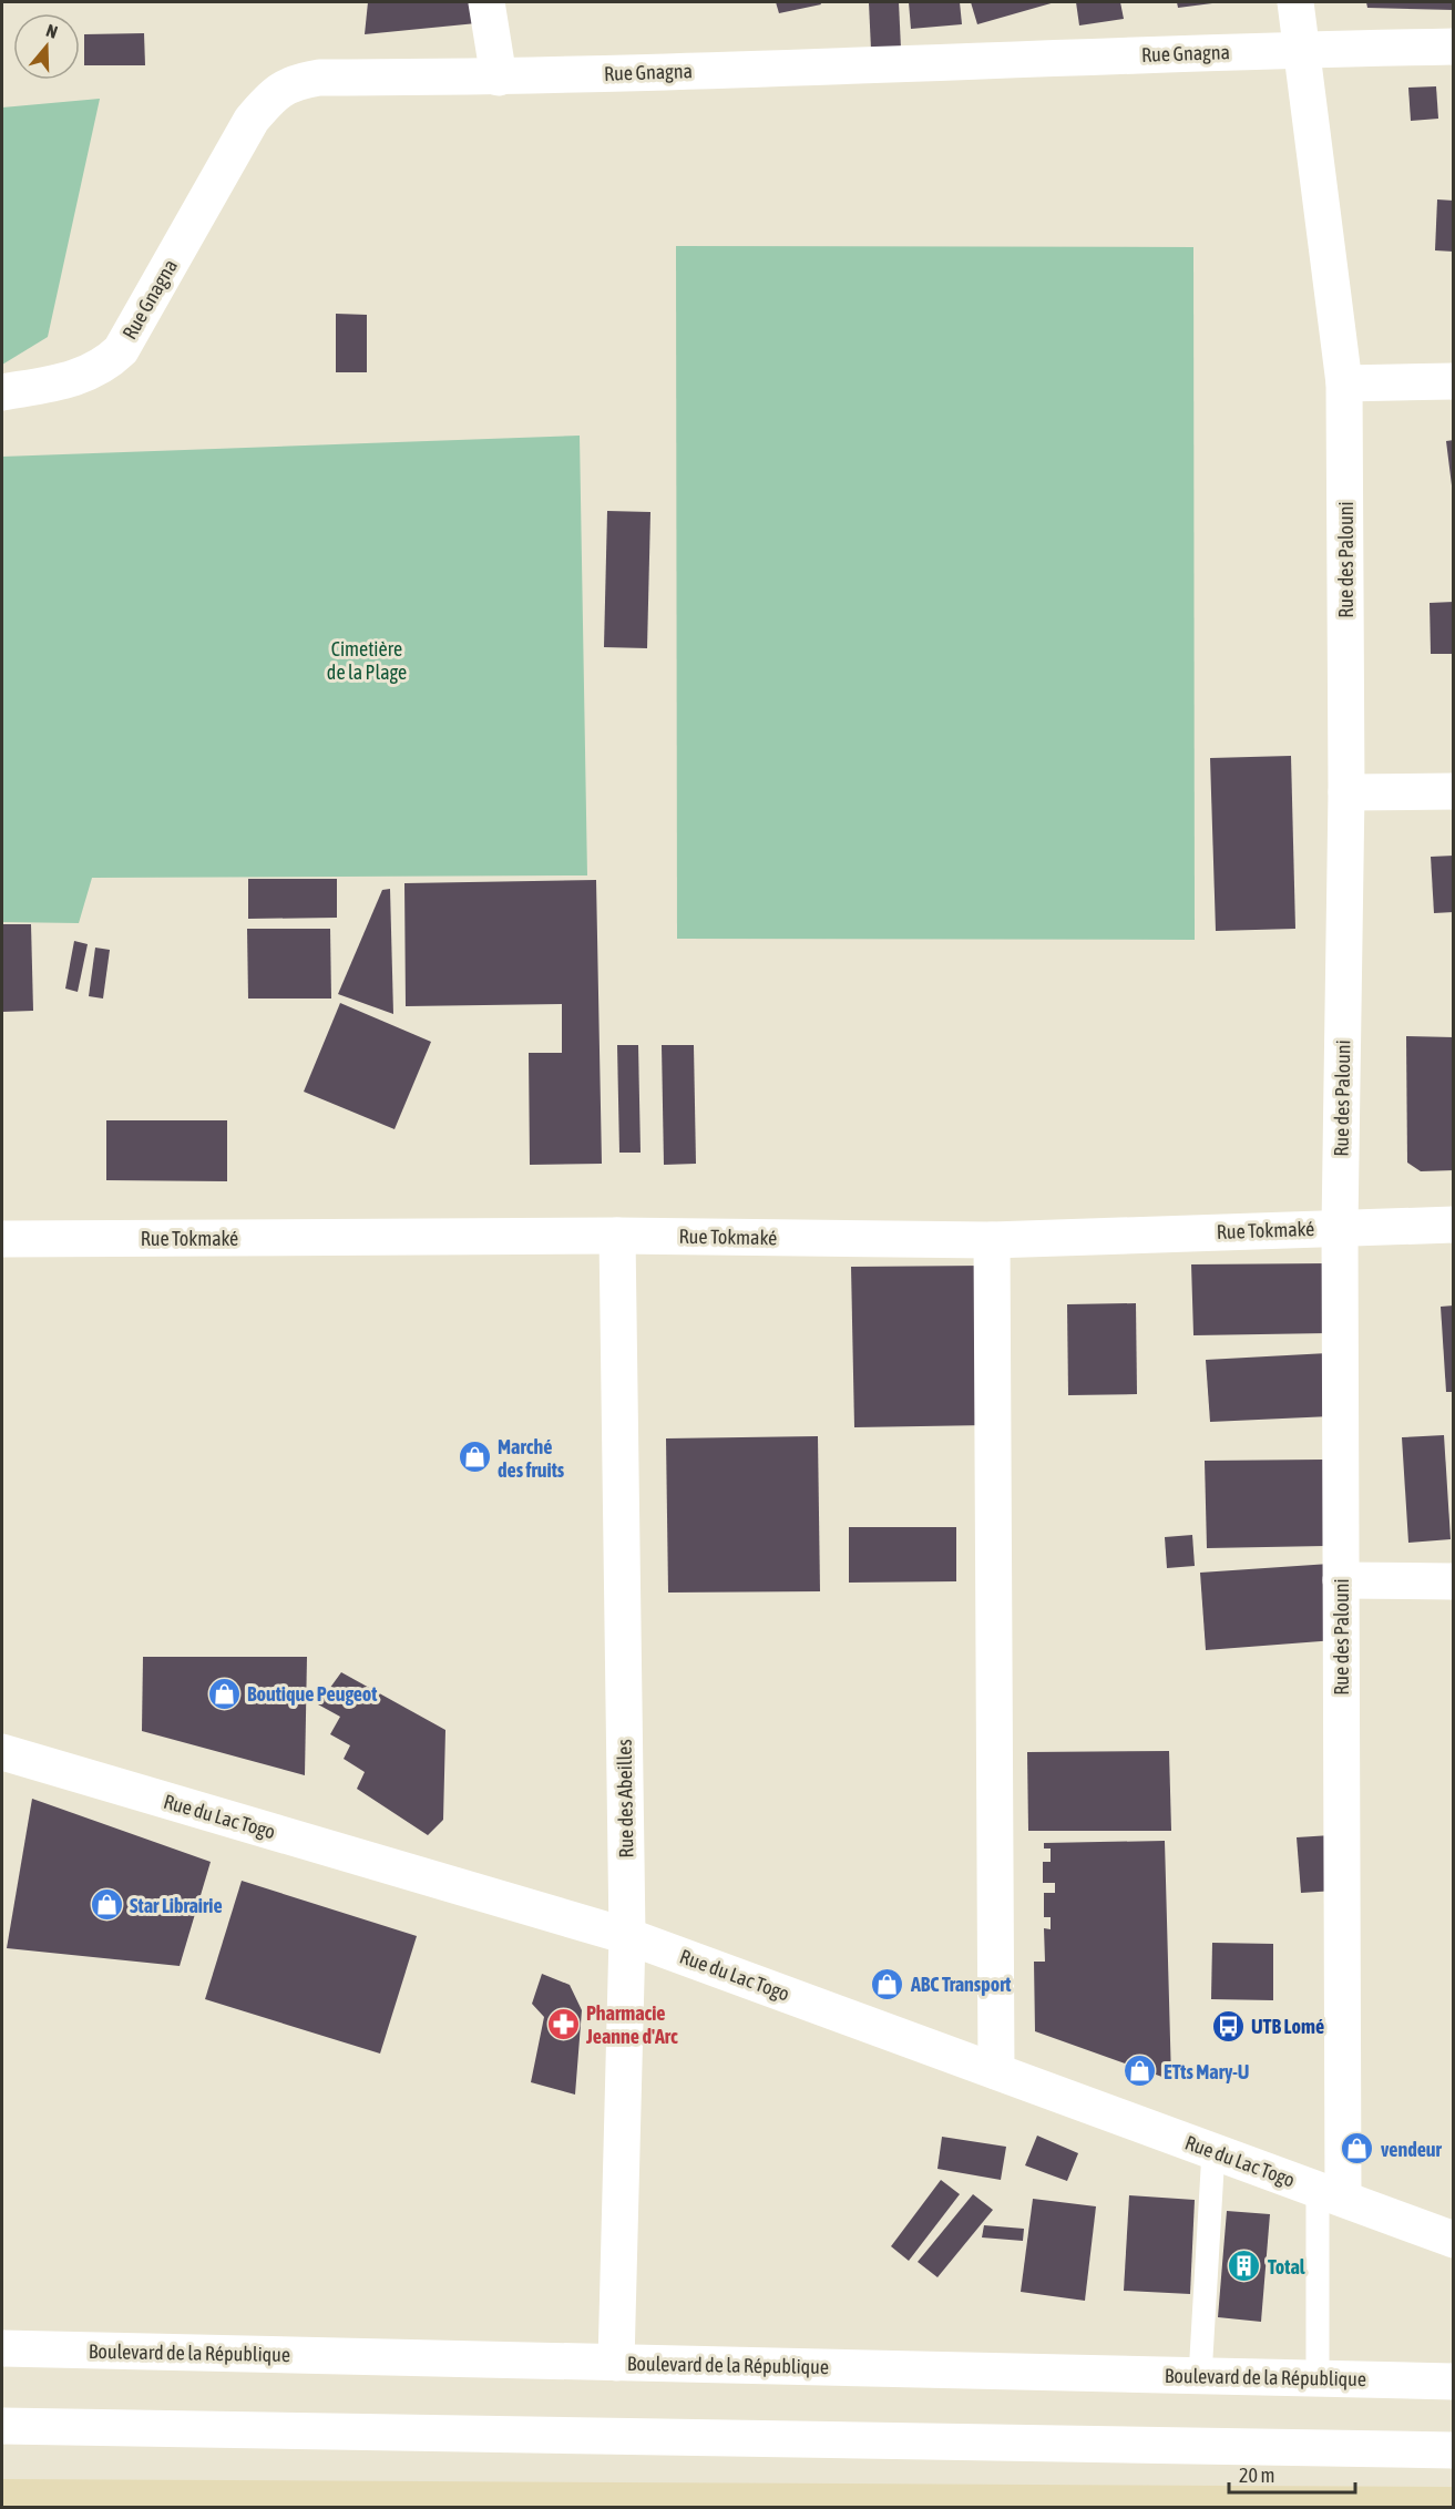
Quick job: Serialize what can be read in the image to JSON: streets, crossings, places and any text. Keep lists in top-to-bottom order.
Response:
{
  "streets": {
    "main road": [
      "Rue Gnagna",
      "Rue des Palouni",
      "Rue Tokmaké",
      "Rue des Abeilles",
      "Rue du Lac Togo",
      "Boulevard de la République"
    ]
  },
  "crossings": [
    ["Rue Gnagna", "Rue des Palouni"],
    ["Rue des Palouni", "Rue Tokmaké"],
    ["Rue des Palouni", "Rue du Lac Togo"],
    ["Rue Tokmaké", "Rue des Abeilles"],
    ["Rue des Abeilles", "Rue du Lac Togo"],
    ["Rue des Abeilles", "Boulevard de la République"]
  ],
  "parks": ["Cimetière de la Plage"],
  "places": {
    "shop": [
      "Marché des fruits",
      "Boutique Peugeot",
      "Star Librairie",
      "ABC Transport",
      "ETts Mary-U",
      "vendeur"
    ],
    "pharmacy": ["Pharmacie Jeanne d'Arc"],
    "bus stop": ["UTB Lomé"],
    "building": ["Total"]
  },
  "scale_bar": "20 m",
  "north": "top"
}
